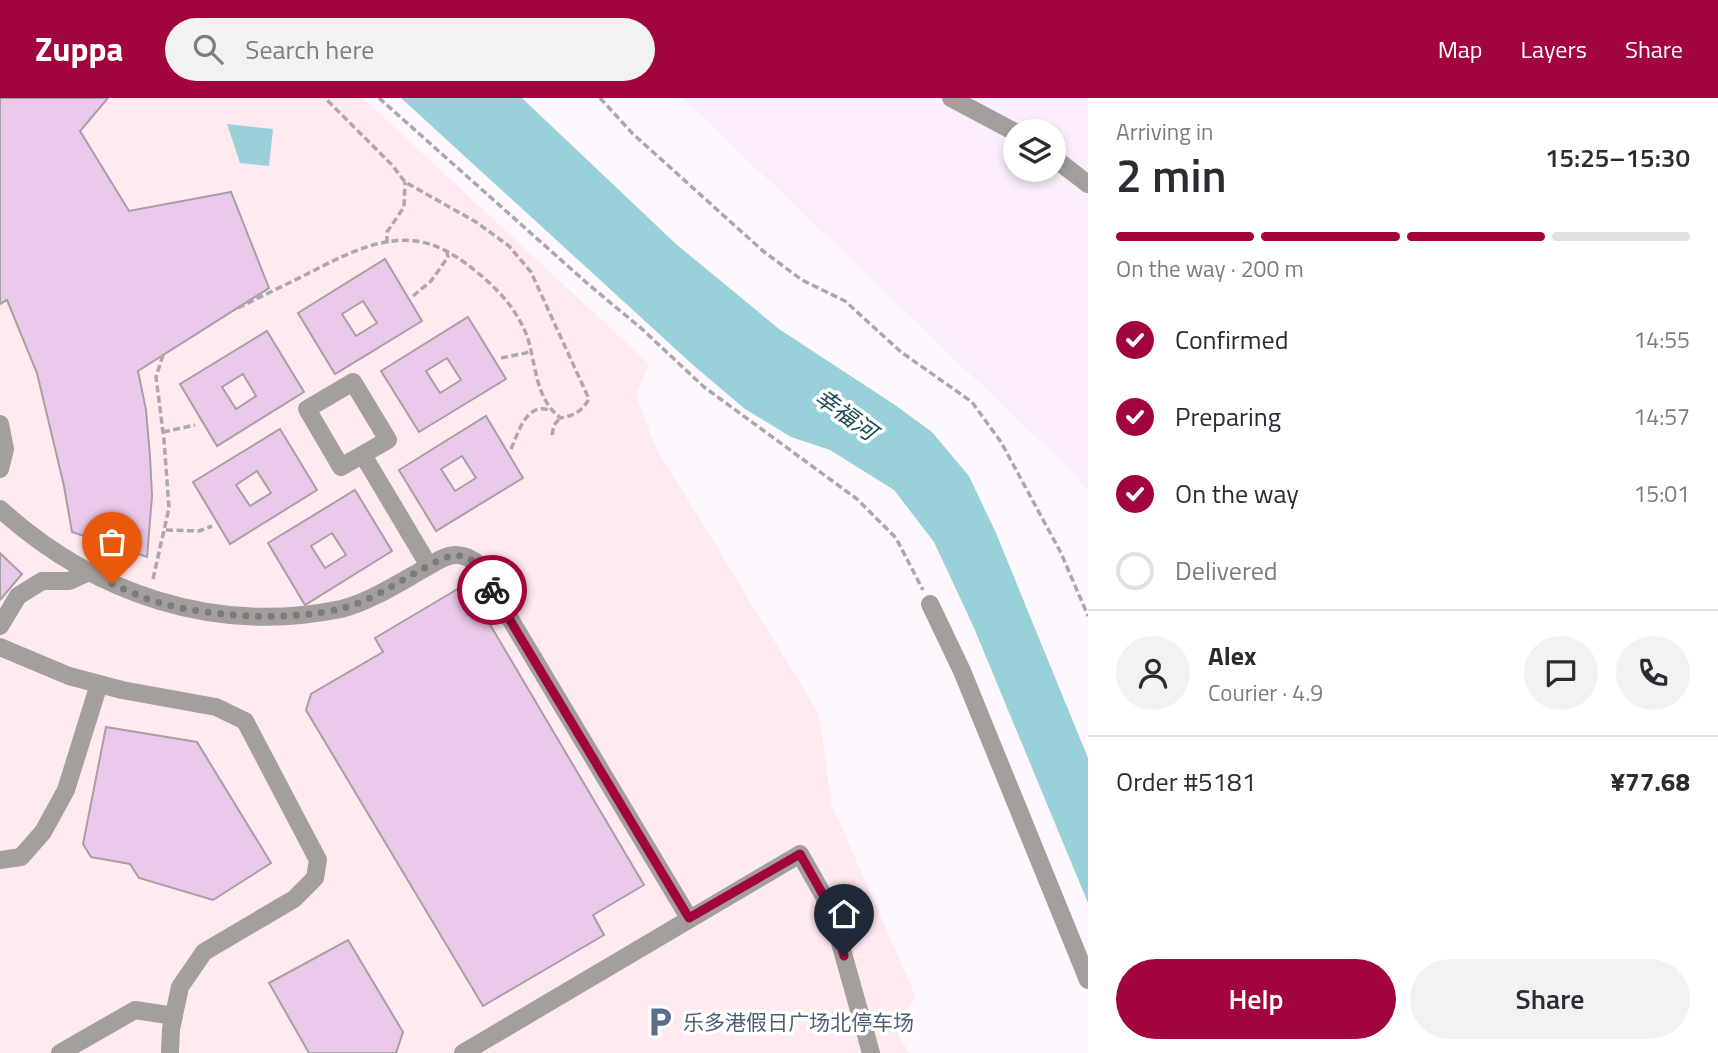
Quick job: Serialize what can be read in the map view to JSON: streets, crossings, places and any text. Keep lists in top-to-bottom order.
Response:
{
  "water": ["幸福河"],
  "places": {
    "parking": ["乐多港假日广场北停车场"]
  },
  "page": {
    "header": "Zuppa",
    "search": "Search here",
    "nav": ["Map", "Layers", "Share"],
    "heading": ["2 min", "Arriving in", "15:25–15:30"],
    "panel": [
      "Alex",
      "Courier · 4.9",
      "Order #5181",
      "¥77.68"
    ],
    "bar": "On the way · 200 m",
    "list": [
      ["Confirmed", "14:55"],
      ["Preparing", "14:57"],
      ["On the way", "15:01"],
      "Delivered"
    ],
    "buttons": ["Help", "Share"]
  }
}
